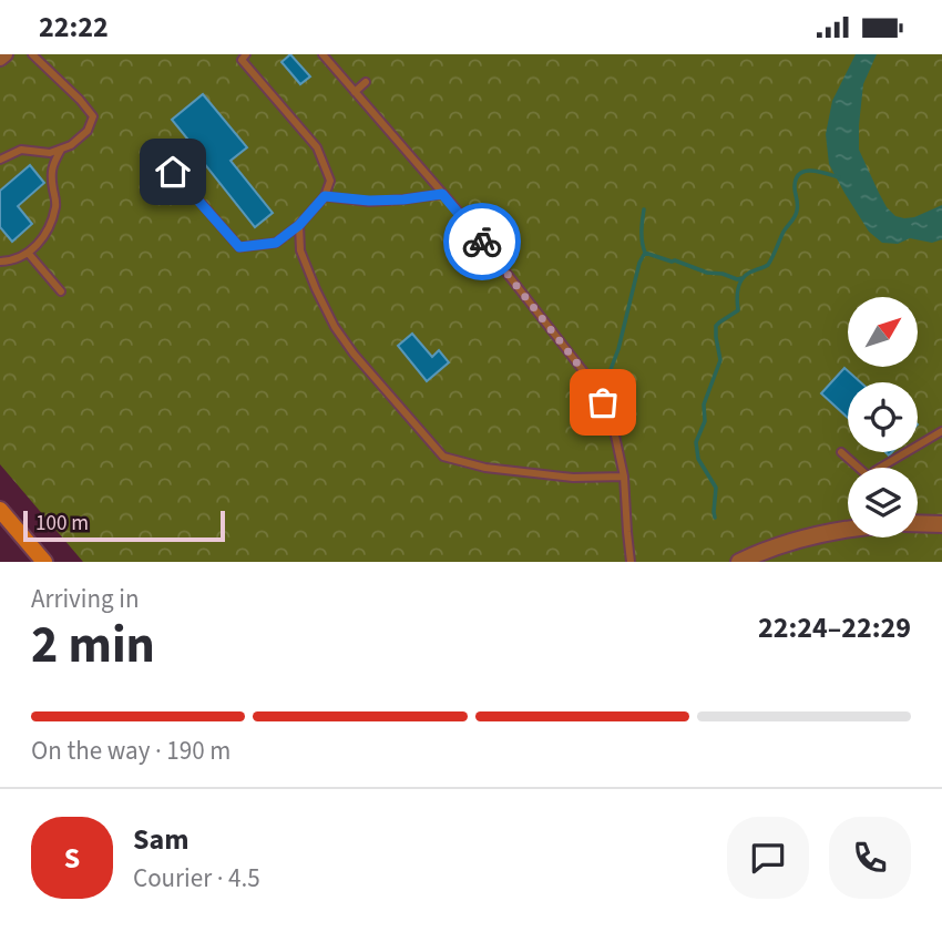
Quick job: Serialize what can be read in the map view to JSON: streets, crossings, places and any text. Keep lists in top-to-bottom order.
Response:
{
  "scale_bar": "100 m",
  "north": "top right",
  "page": {
    "status": "22:22",
    "scale": "100 m",
    "heading": ["2 min", "Arriving in", "22:24–22:29"],
    "panel": ["Sam", "Courier · 4.5"],
    "bar": "On the way · 190 m",
    "round": "S"
  }
}
